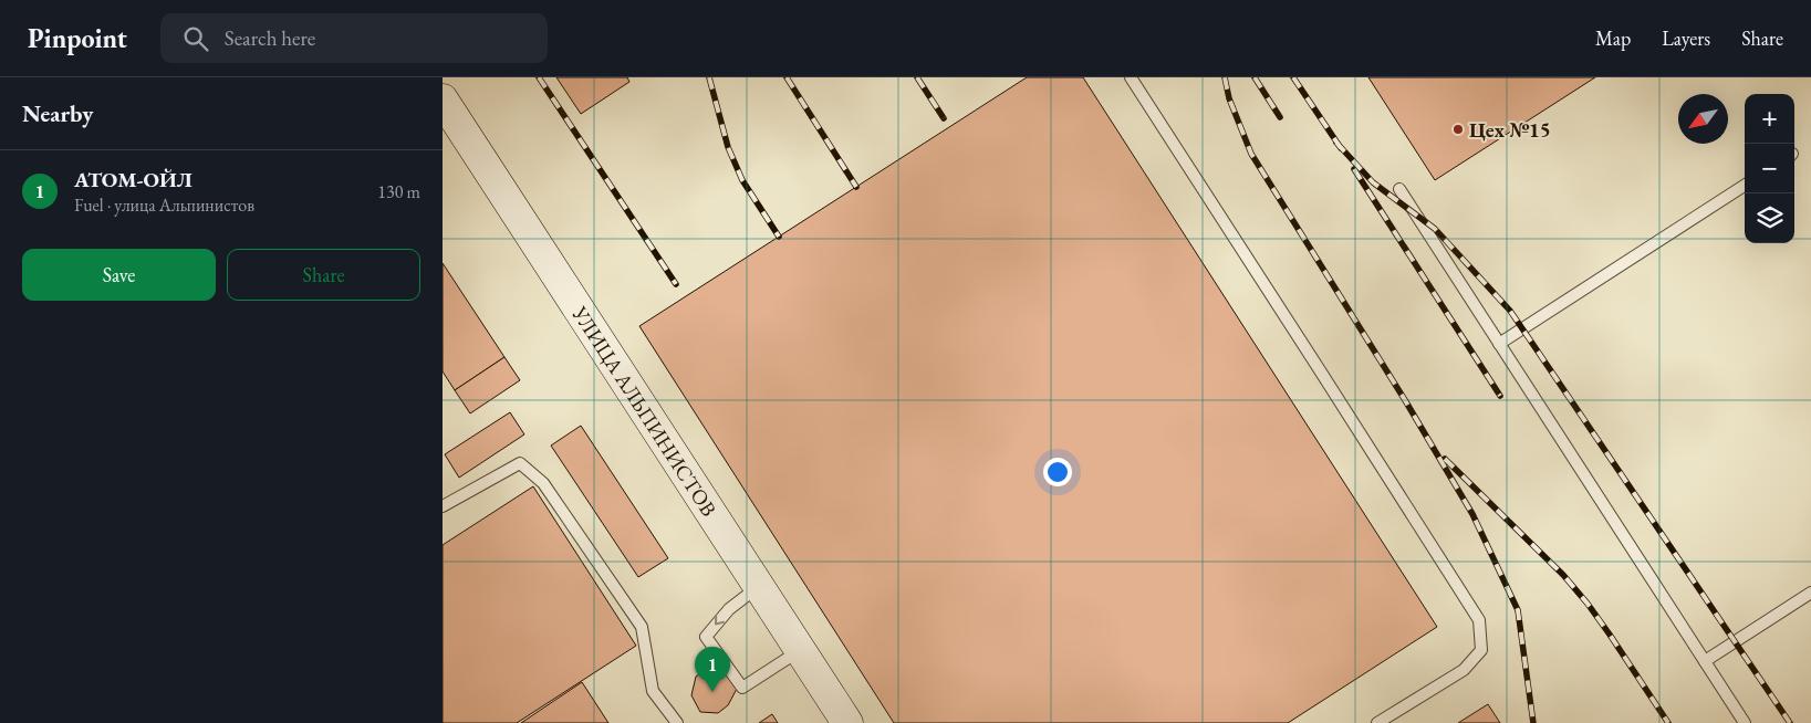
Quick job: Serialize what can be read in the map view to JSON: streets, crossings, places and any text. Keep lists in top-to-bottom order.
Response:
{
  "streets": {
    "main road": ["УЛИЦА АЛЬПИНИСТОВ"]
  },
  "places": ["Цех №15"],
  "north": "bottom left",
  "page": {
    "header": "Pinpoint",
    "search": "Search here",
    "nav": ["Map", "Layers", "Share"],
    "heading": "Nearby",
    "map_buttons": ["+", "−"],
    "list": [
      {
        "mark": "1",
        "name": "АТОМ-ОЙЛ",
        "note": "Fuel · улица Альпинистов",
        "value": "130 m"
      }
    ],
    "buttons": ["Save", "Share"],
    "pins": "1"
  }
}
